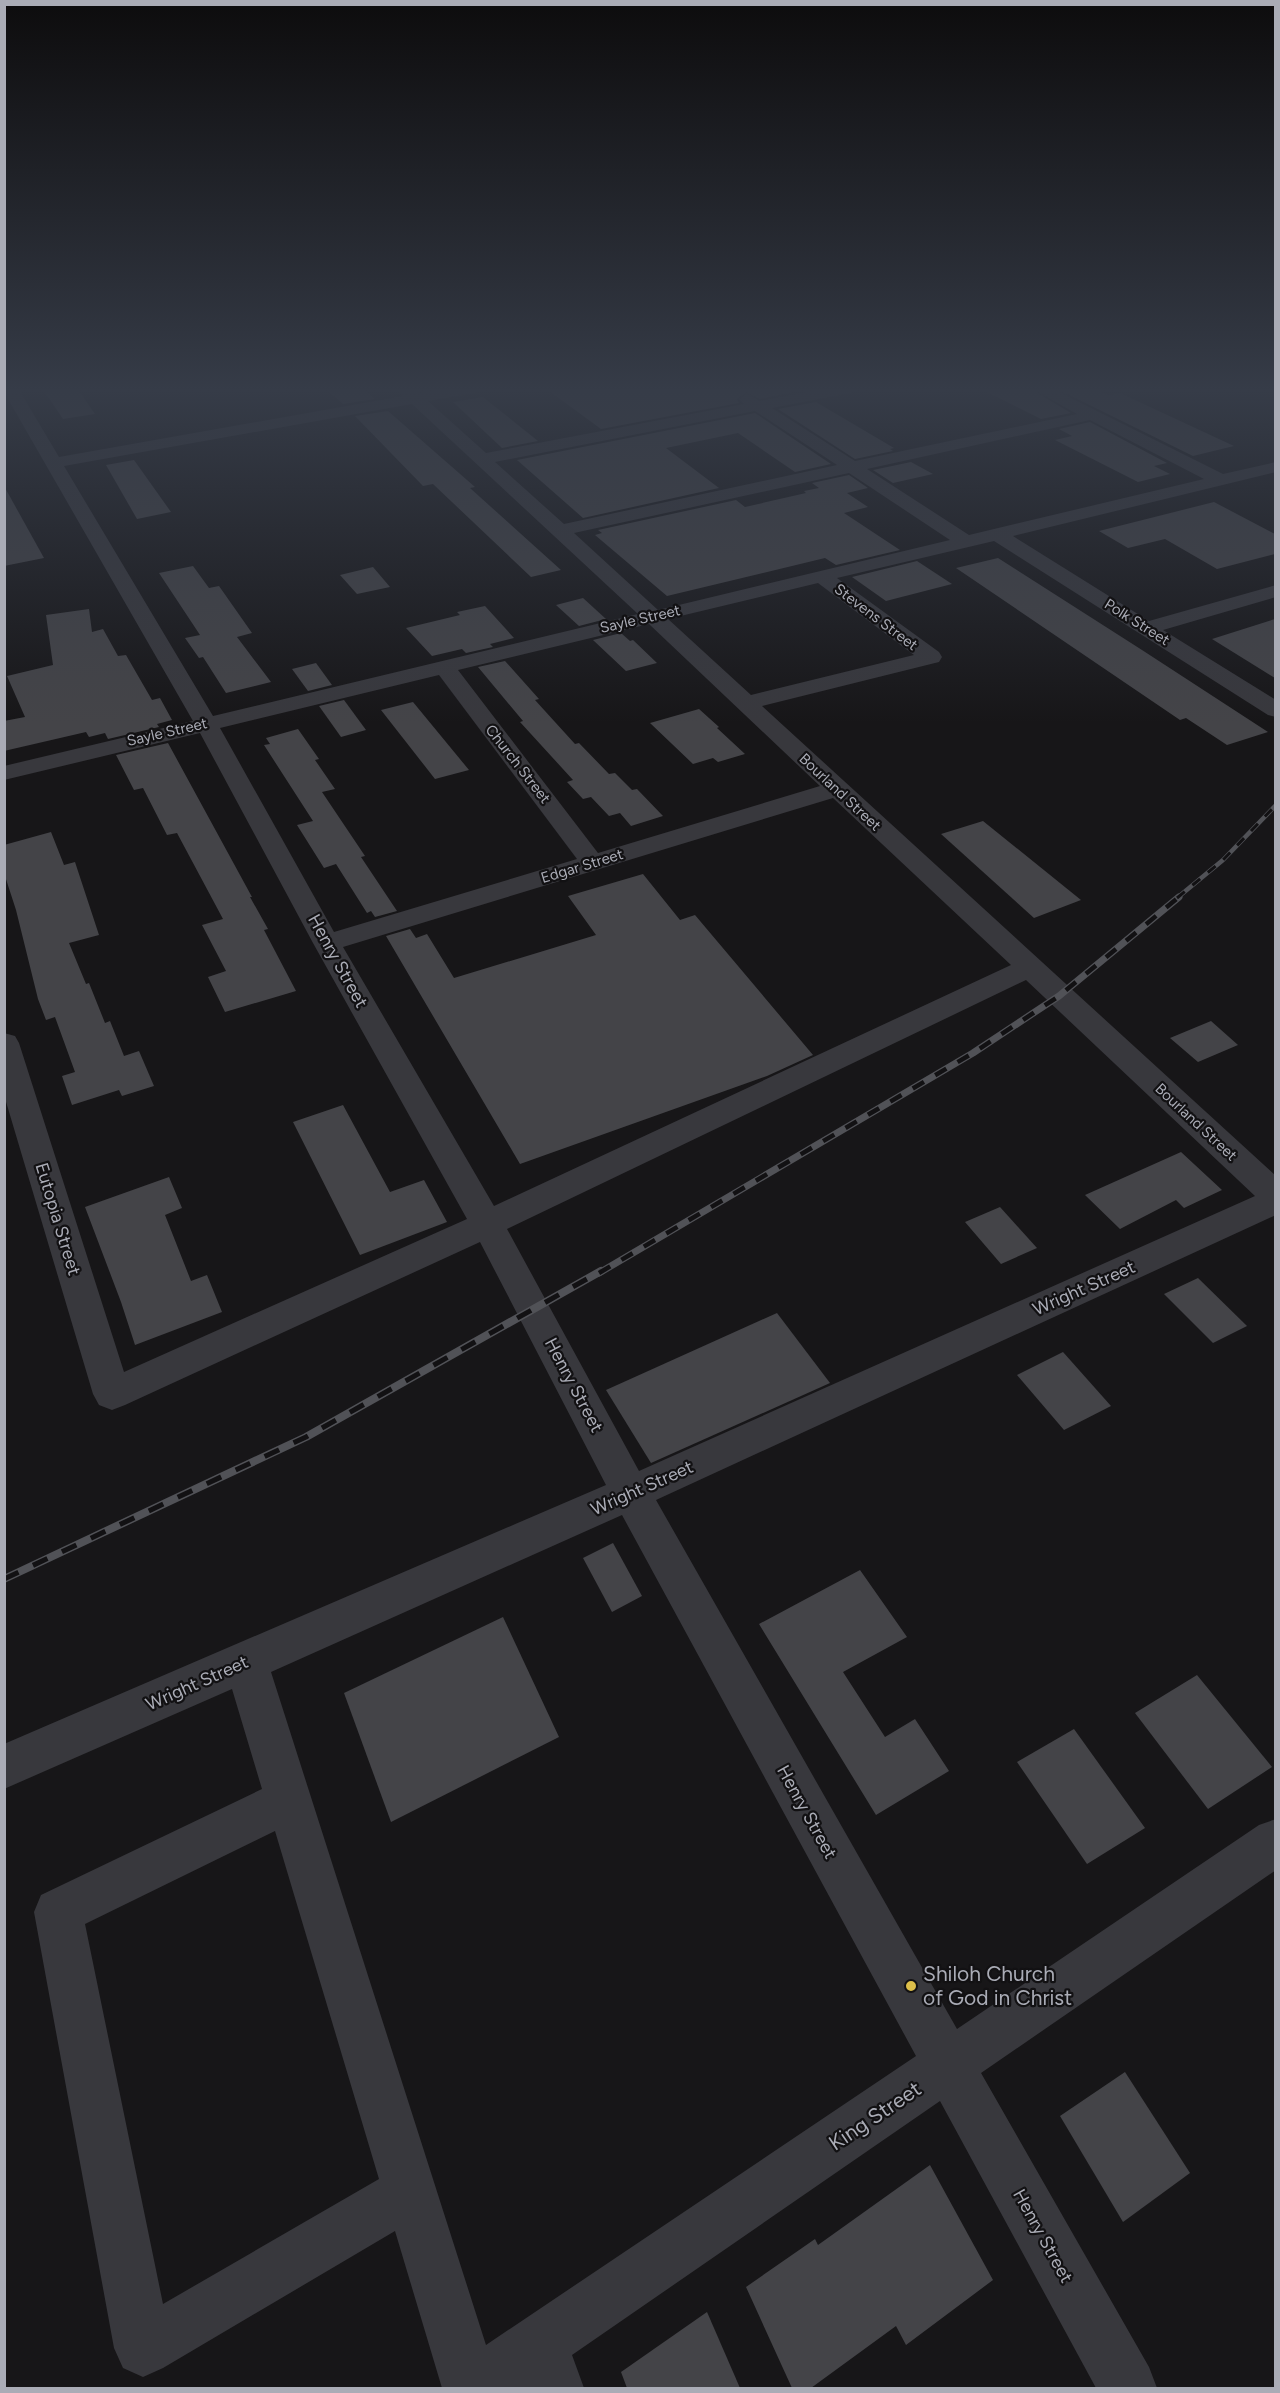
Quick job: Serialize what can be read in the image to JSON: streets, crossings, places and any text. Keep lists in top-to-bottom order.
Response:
{
  "streets": {
    "street": [
      "Stevens Street",
      "Sayle Street",
      "Polk Street",
      "Church Street",
      "Bourland Street",
      "Edgar Street",
      "Henry Street",
      "Eutopia Street",
      "Wright Street",
      "King Street"
    ]
  },
  "crossings": [
    ["Stevens Street", "Sayle Street"],
    ["Stevens Street", "Bourland Street"],
    ["Sayle Street", "Polk Street"],
    ["Sayle Street", "Church Street"],
    ["Sayle Street", "Bourland Street"],
    ["Sayle Street", "Henry Street"],
    ["Church Street", "Edgar Street"],
    ["Bourland Street", "Edgar Street"],
    ["Edgar Street", "Henry Street"],
    ["Henry Street", "Eutopia Street"],
    ["Henry Street", "Wright Street"],
    ["Henry Street", "King Street"]
  ],
  "places": ["Shiloh Church of God in Christ"]
}
